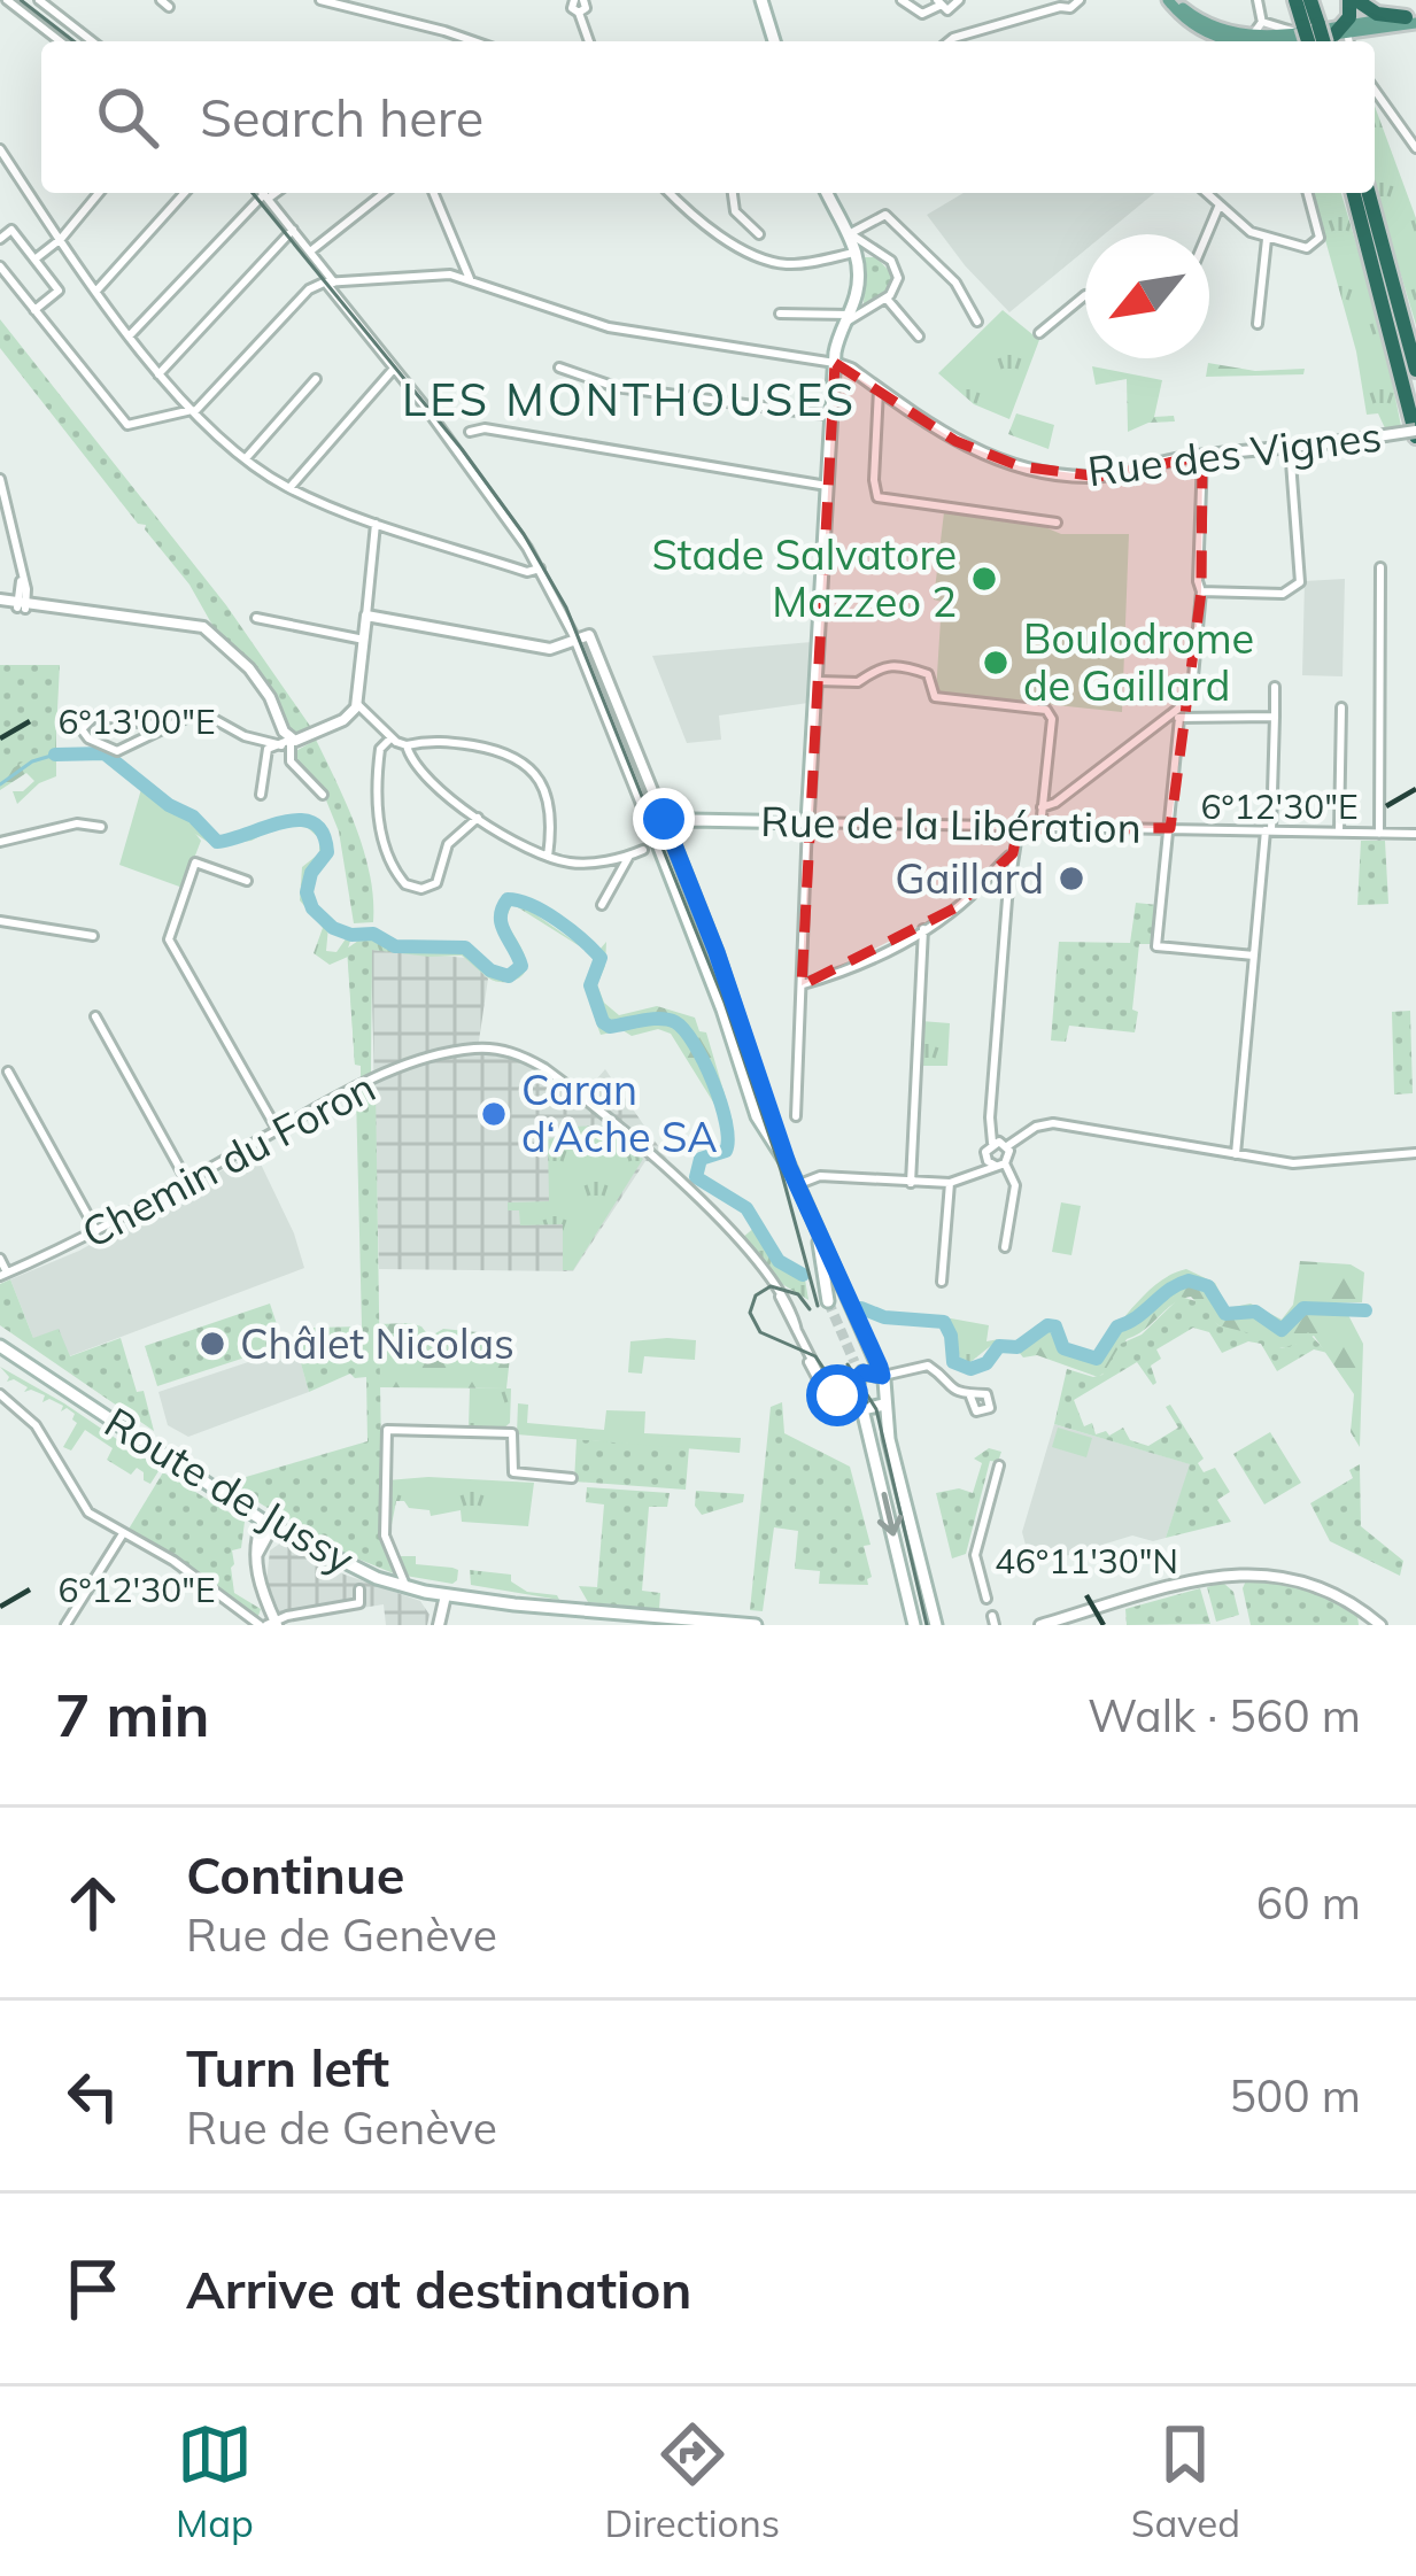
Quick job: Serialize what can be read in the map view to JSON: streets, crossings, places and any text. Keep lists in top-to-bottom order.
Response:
{
  "streets": {
    "main road": ["Rue de la Libération", "Route de Jussy"],
    "street": ["Rue des Vignes", "Chemin du Foron"]
  },
  "districts": ["LES MONTHOUSES"],
  "places": [
    "Stade Salvatore Mazzeo 2",
    "Boulodrome de Gaillard",
    "Gaillard",
    "Caran d‘Ache SA",
    "Châlet Nicolas"
  ],
  "north": "bottom left",
  "page": {
    "search": "Search here",
    "heading": ["7 min", "Walk · 560 m"],
    "list": [
      ["Continue", "Rue de Genève", "60 m"],
      ["Turn left", "Rue de Genève", "500 m"],
      "Arrive at destination"
    ],
    "nav": ["Map", "Directions", "Saved"]
  },
  "coordinates": ["6°13'00\"E", "6°12'30\"E", "46°11'30\"N"]
}
